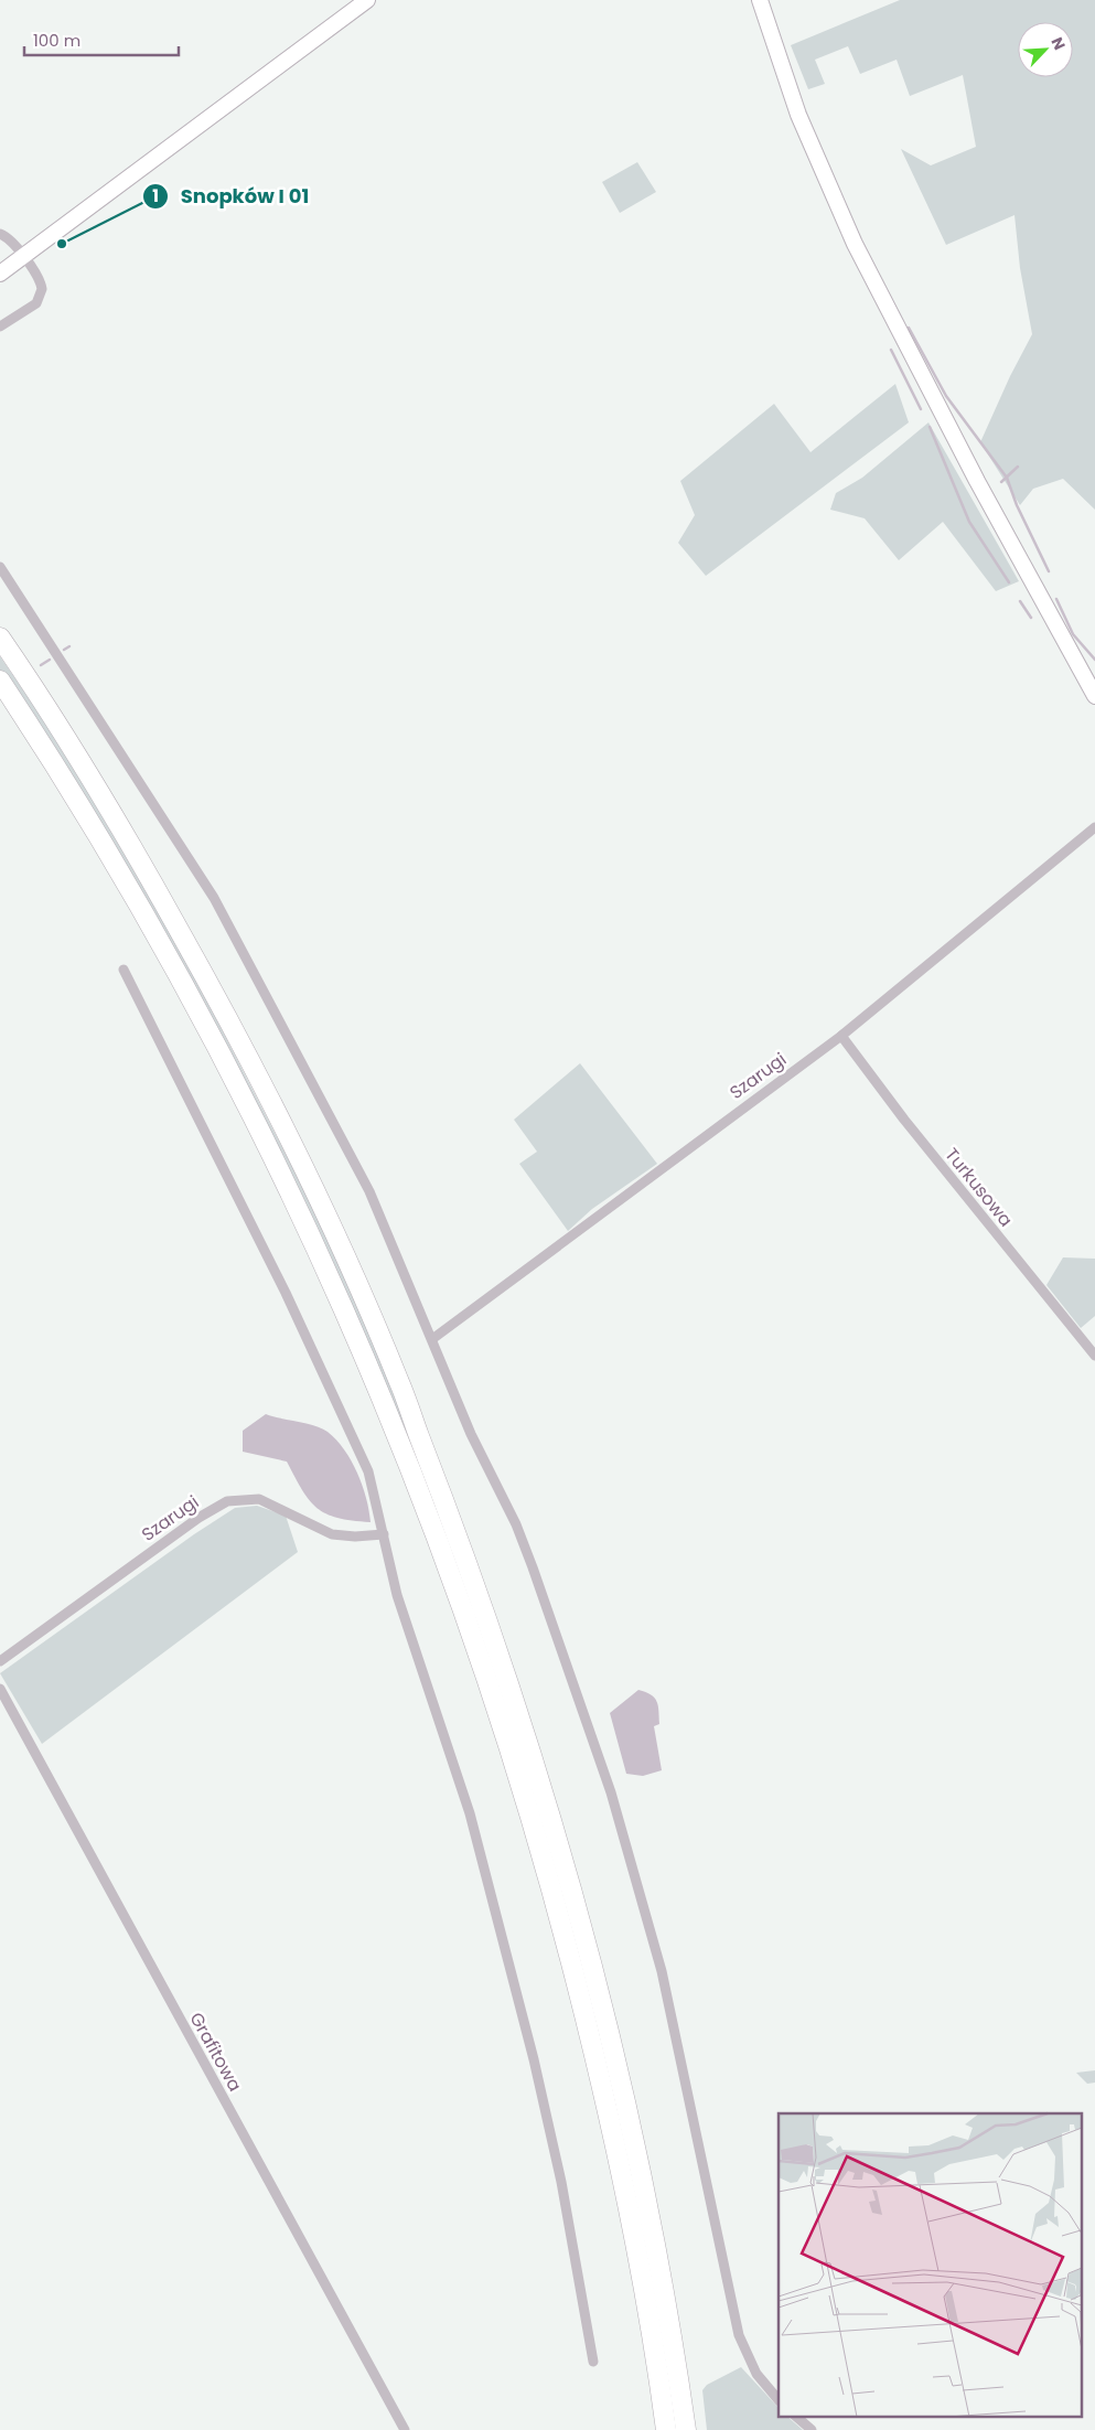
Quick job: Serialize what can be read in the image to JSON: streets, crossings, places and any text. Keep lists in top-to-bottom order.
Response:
{
  "streets": {
    "street": ["Szarugi", "Turkusowa", "Grafitowa"]
  },
  "crossings": [
    ["Szarugi", "Turkusowa"]
  ],
  "places": ["Snopków I 01"],
  "scale_bar": "100 m",
  "north": "top right"
}
